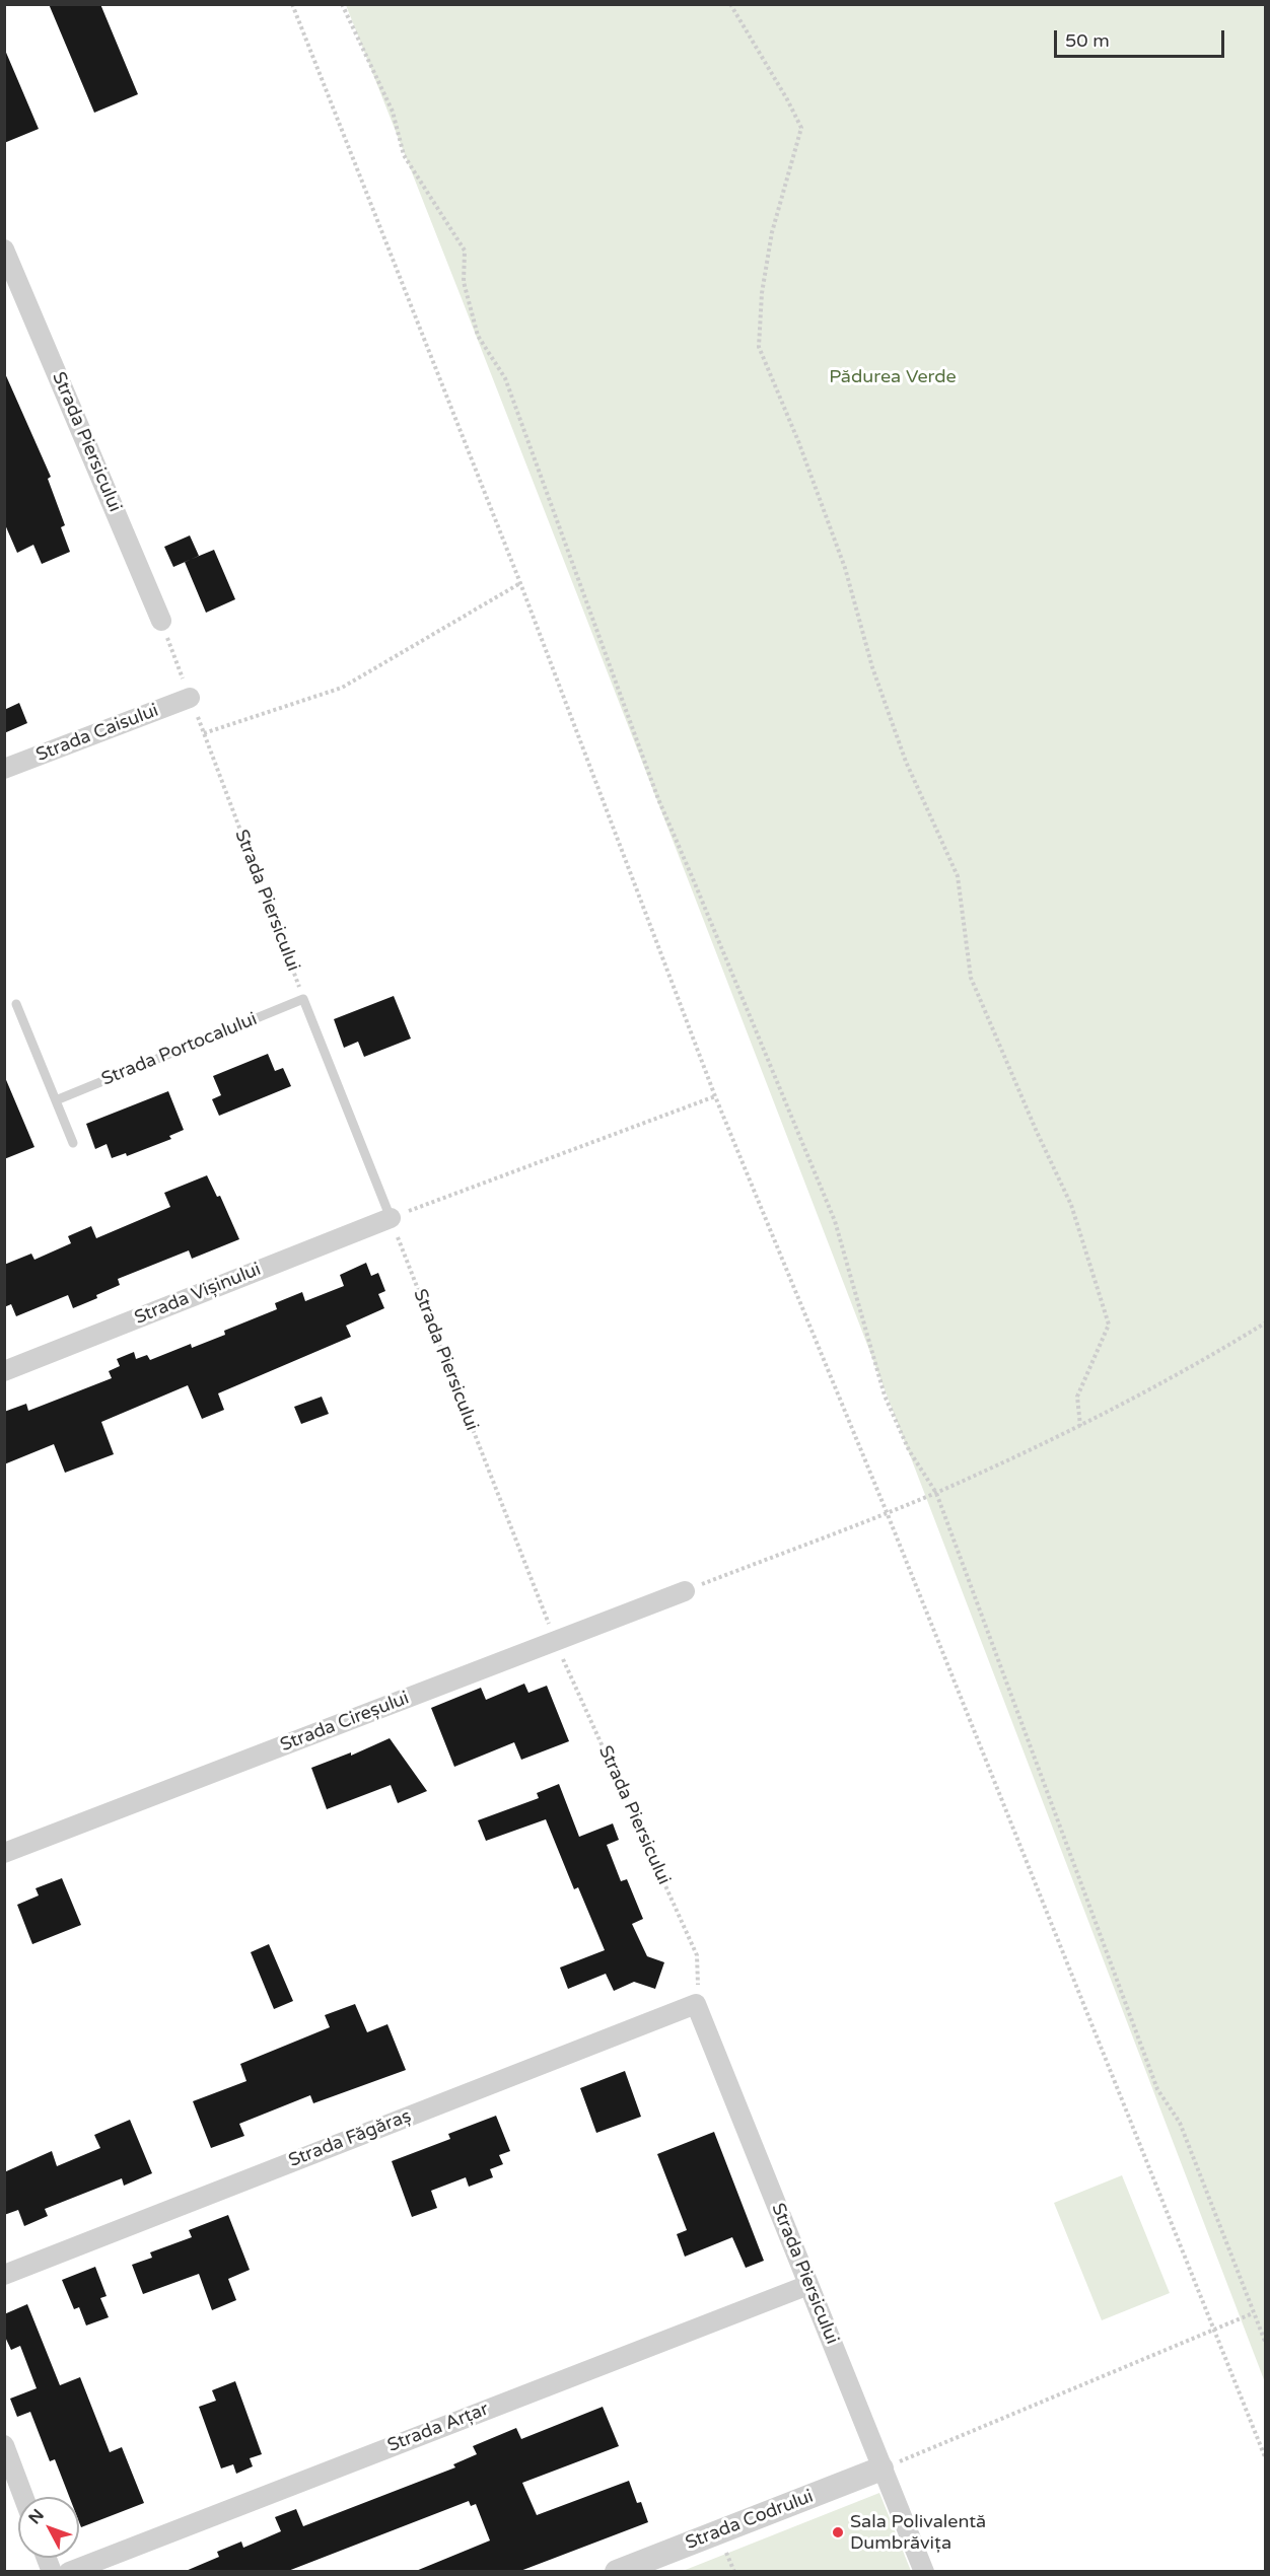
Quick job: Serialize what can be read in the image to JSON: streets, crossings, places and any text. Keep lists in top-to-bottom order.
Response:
{
  "streets": {
    "street": [
      "Strada Piersicului",
      "Strada Caisului",
      "Strada Vișinului",
      "Strada Cireșului",
      "Strada Făgăraș",
      "Strada Arțar",
      "Strada Codrului"
    ],
    "lane": ["Strada Portocalului"]
  },
  "crossings": [
    ["Strada Piersicului", "Strada Caisului"],
    ["Strada Piersicului", "Strada Portocalului"],
    ["Strada Piersicului", "Strada Vișinului"],
    ["Strada Piersicului", "Strada Cireșului"],
    ["Strada Piersicului", "Strada Făgăraș"],
    ["Strada Piersicului", "Strada Arțar"],
    ["Strada Piersicului", "Strada Codrului"]
  ],
  "parks": ["Pădurea Verde"],
  "places": ["Sala Polivalentă Dumbrăvița"],
  "scale_bar": "50 m",
  "north": "top left"
}
